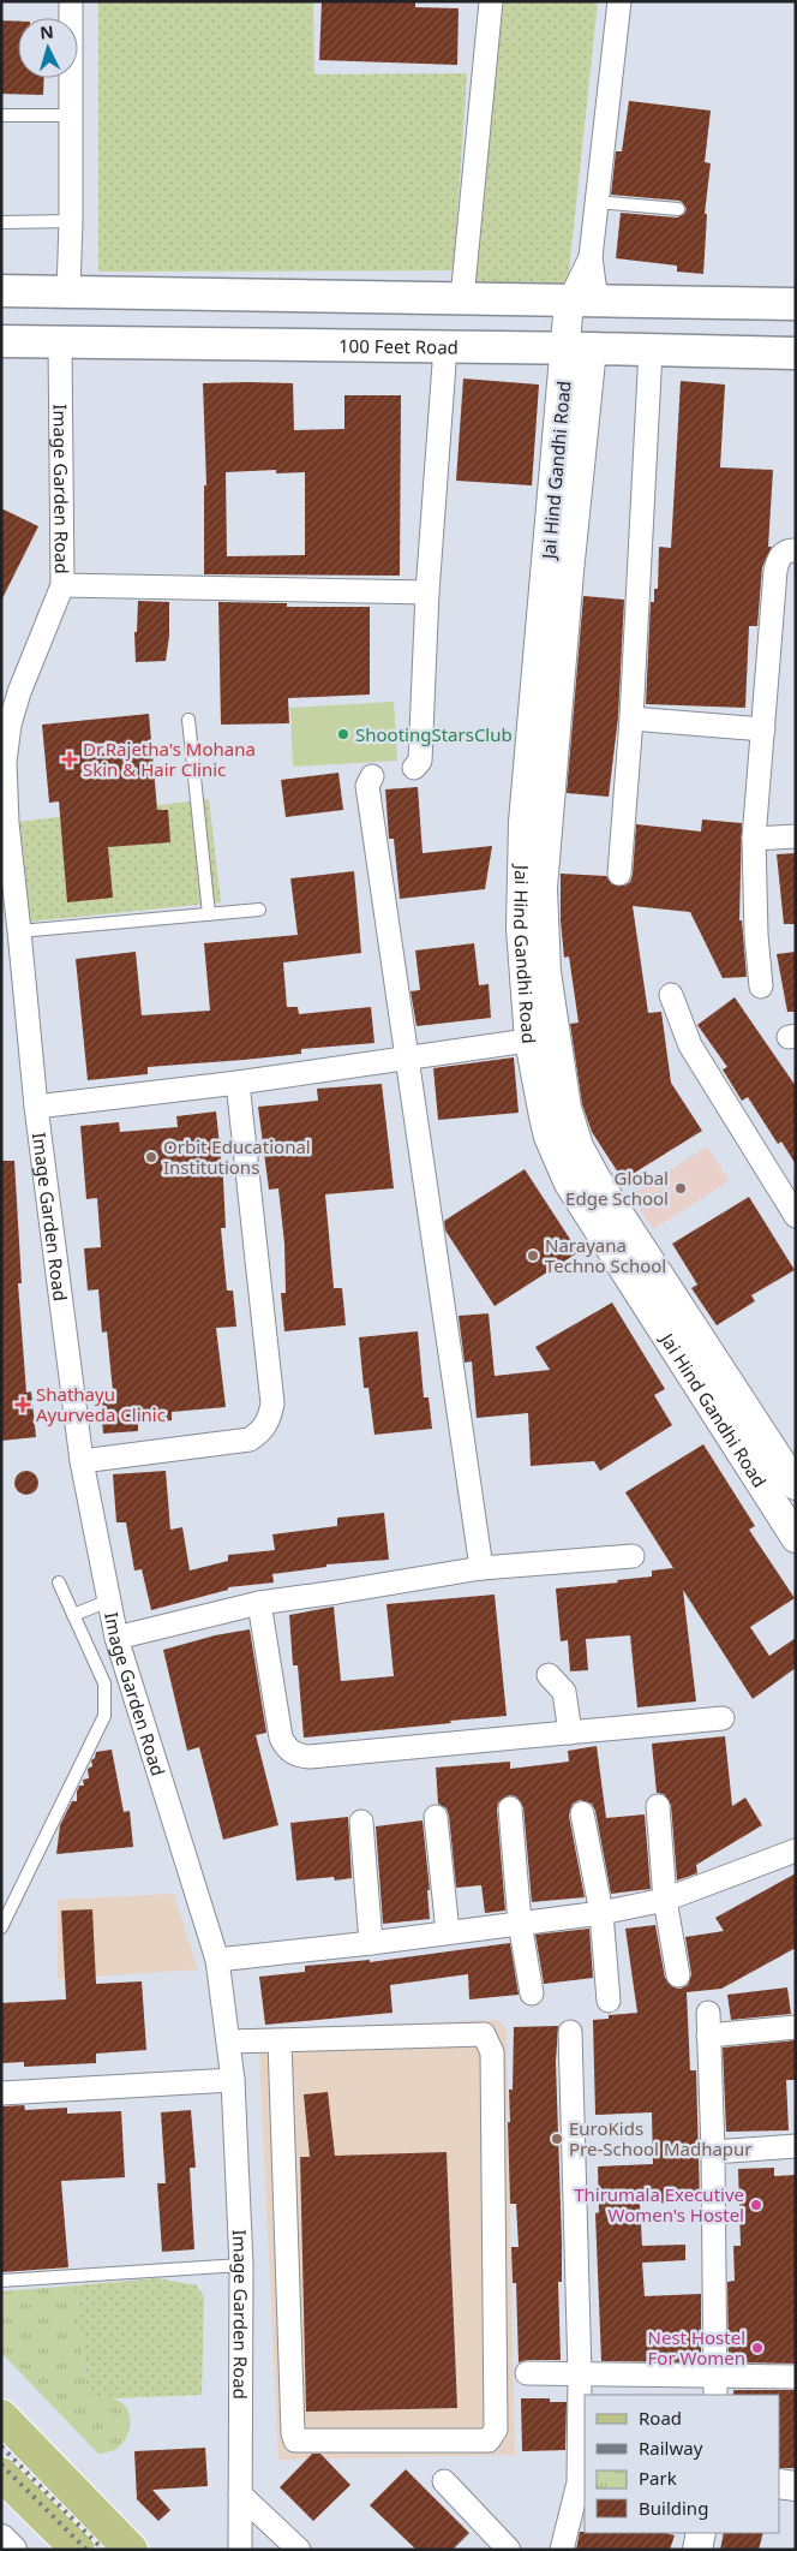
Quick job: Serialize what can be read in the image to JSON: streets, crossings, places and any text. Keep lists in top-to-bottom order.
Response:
{
  "streets": {
    "main road": ["100 Feet Road"],
    "street": ["Jai Hind Gandhi Road", "Image Garden Road"]
  },
  "crossings": [
    ["100 Feet Road", "Jai Hind Gandhi Road"],
    ["100 Feet Road", "Image Garden Road"]
  ],
  "places": {
    "other": [
      "ShootingStarsClub",
      "Orbit Educational Institutions",
      "Global Edge School",
      "Narayana Techno School",
      "EuroKids Pre-School Madhapur",
      "Thirumala Executive Women's Hostel",
      "Nest Hostel For Women"
    ],
    "health": ["Dr.Rajetha's Mohana Skin & Hair Clinic", "Shathayu Ayurveda Clinic"]
  },
  "legend": [
    "Road",
    "Railway",
    "Park",
    "Building"
  ],
  "north": "top"
}
